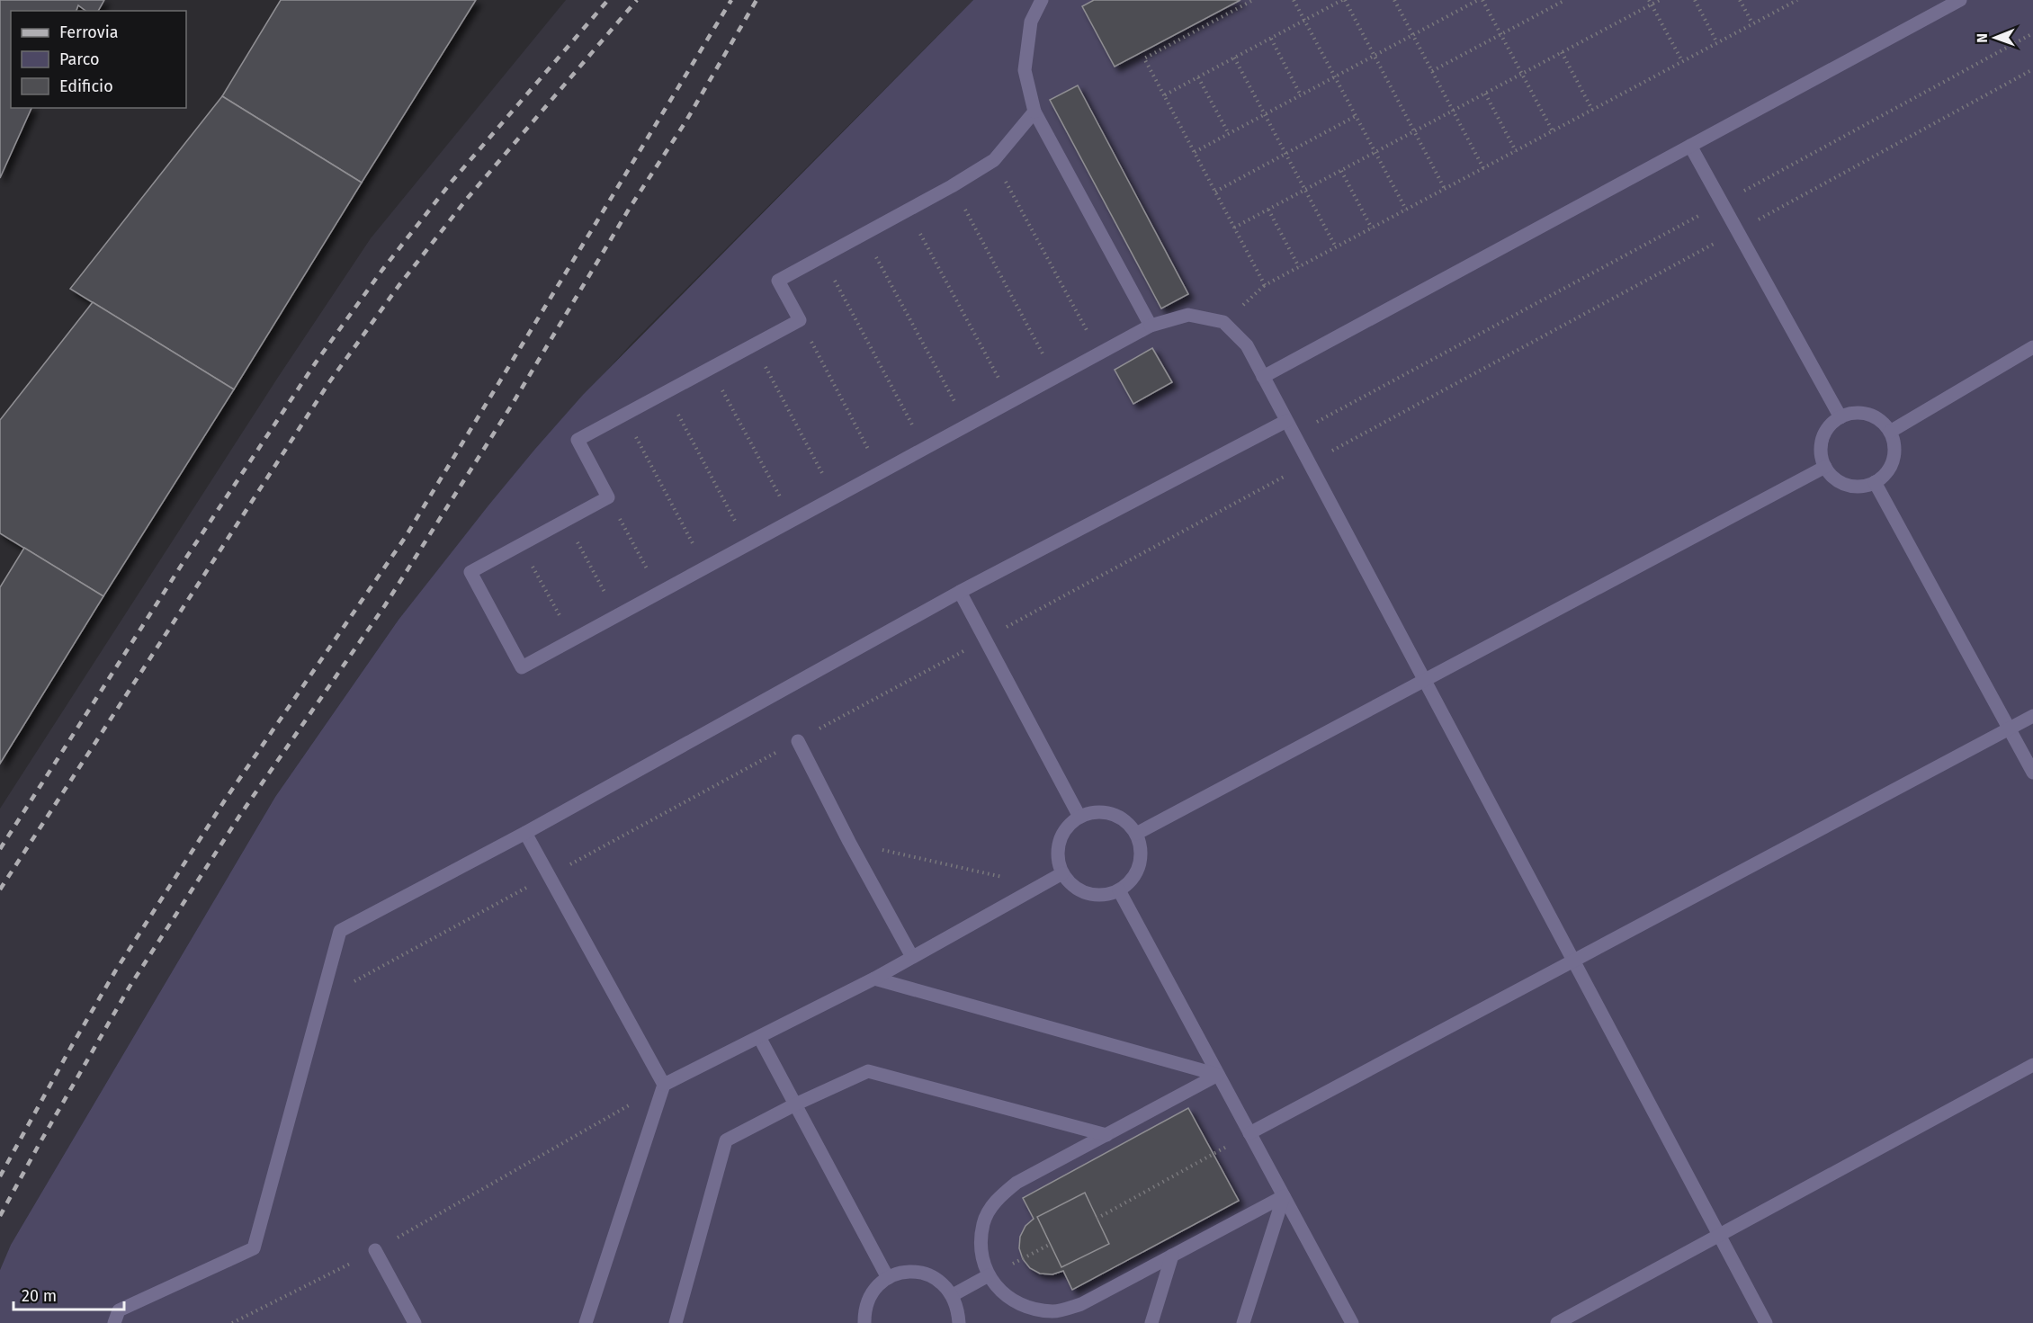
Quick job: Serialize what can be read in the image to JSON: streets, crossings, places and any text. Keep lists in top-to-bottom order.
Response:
{
  "legend": ["Ferrovia", "Parco", "Edificio"],
  "scale_bar": "20 m",
  "north": "left"
}
